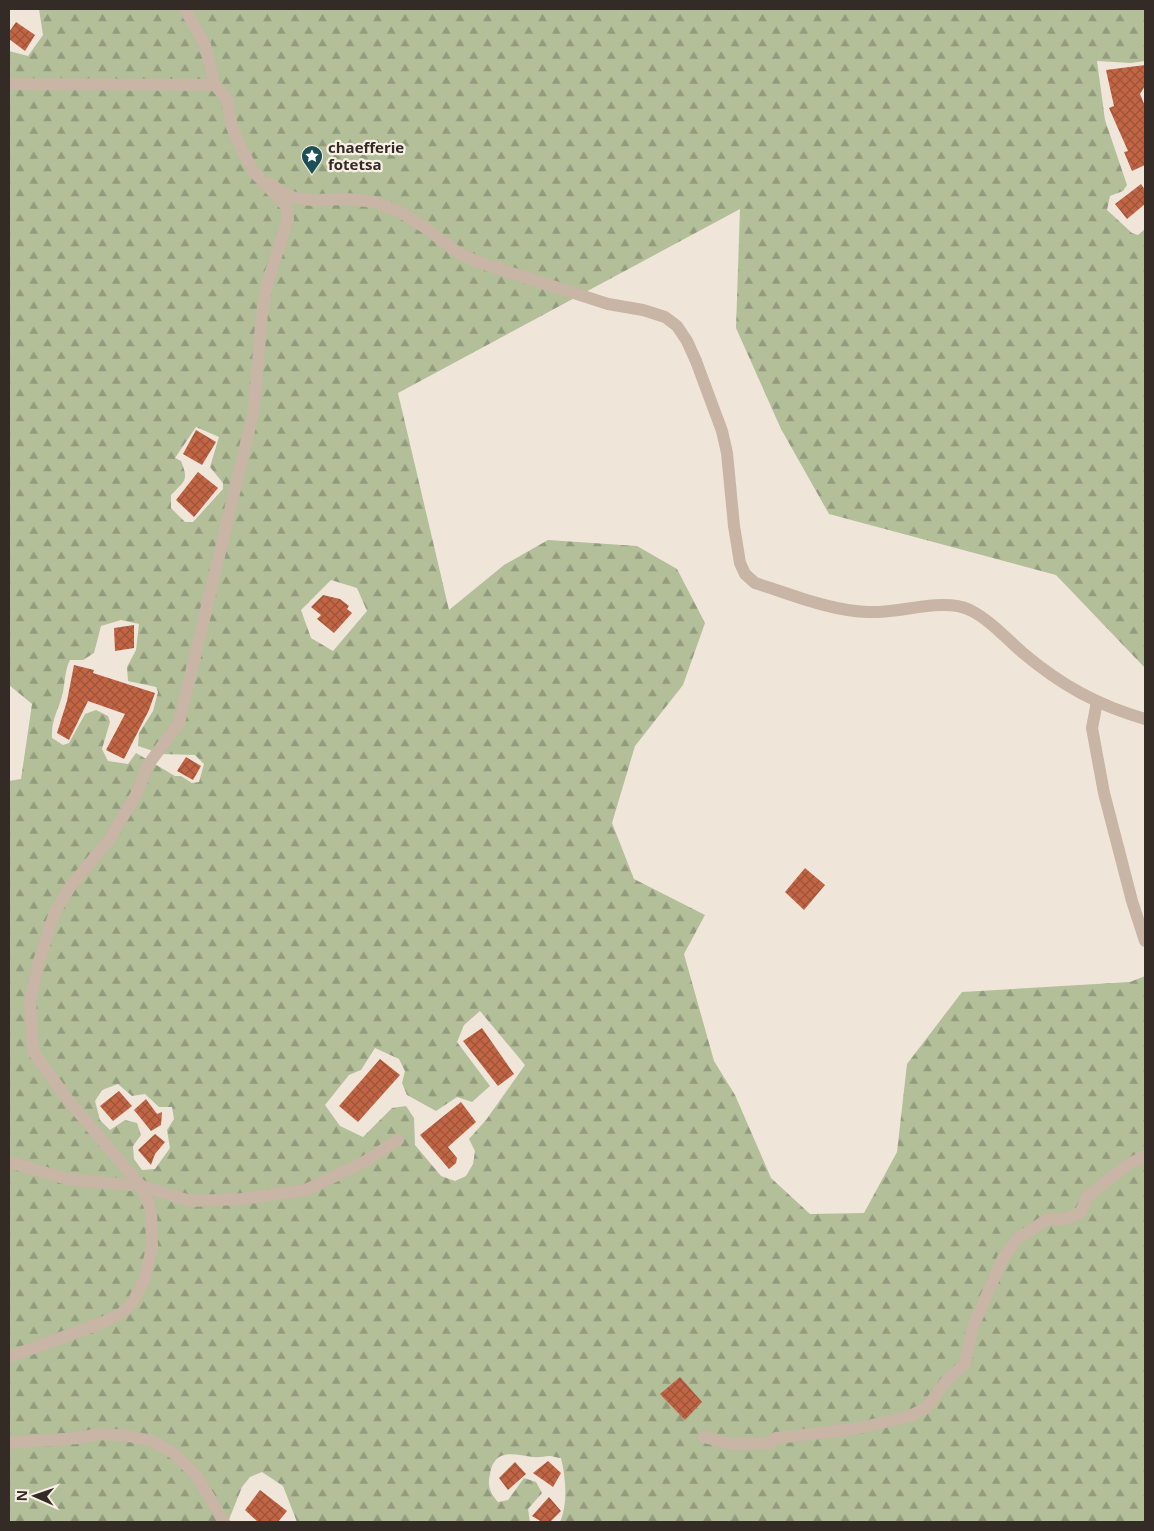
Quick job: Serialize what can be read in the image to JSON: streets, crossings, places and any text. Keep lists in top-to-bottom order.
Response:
{
  "places": {
    "place": ["chaefferie fotetsa"]
  },
  "north": "left"
}
